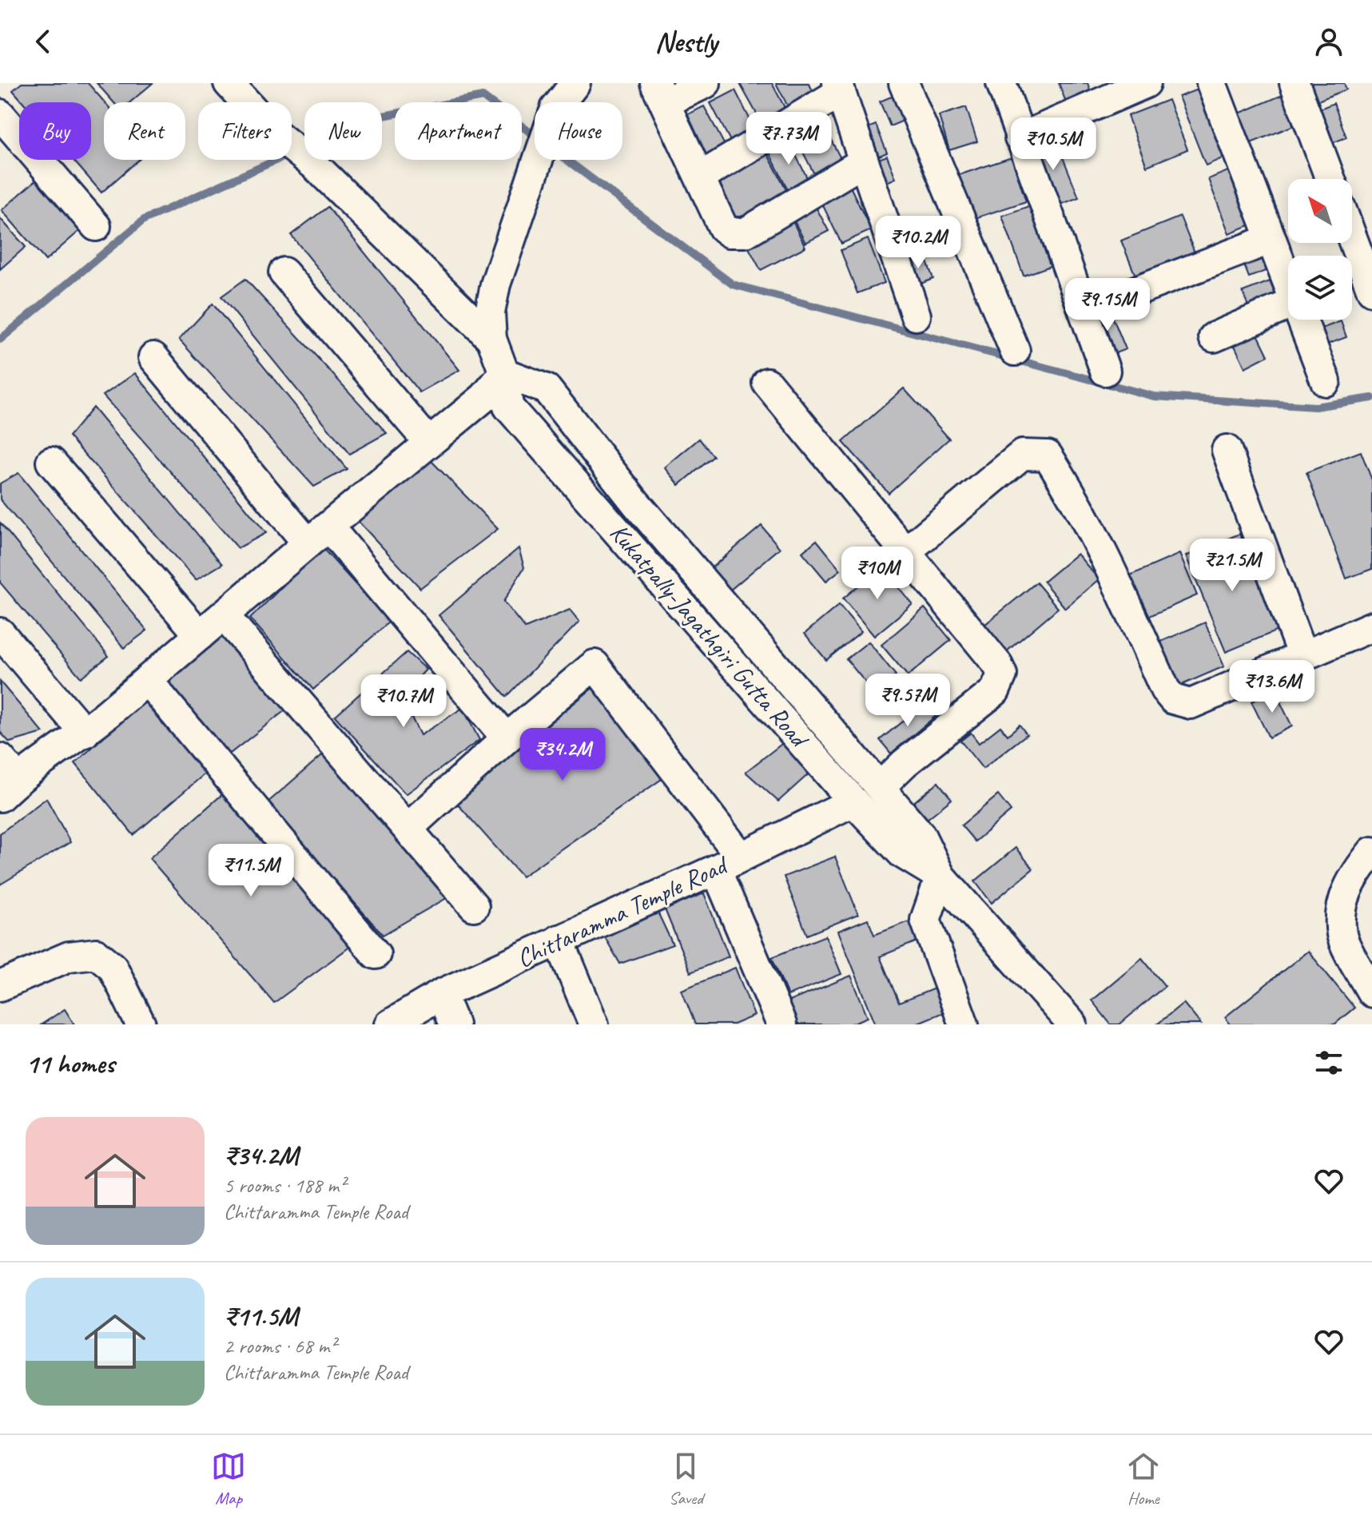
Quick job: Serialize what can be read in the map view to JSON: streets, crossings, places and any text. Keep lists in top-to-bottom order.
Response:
{
  "streets": {
    "street": ["Kukatpally-Jagathgiri Gutta Road", "Chittaramma Temple Road"]
  },
  "crossings": [
    ["Kukatpally-Jagathgiri Gutta Road", "Chittaramma Temple Road"]
  ],
  "north": "top left",
  "page": {
    "header": "Nestly",
    "chip": [
      "Buy",
      "Rent",
      "Filters",
      "New",
      "Apartment",
      "House"
    ],
    "price": [
      "₹7.73M",
      "₹10.5M",
      "₹10.2M",
      "₹9.15M",
      "₹21.5M",
      "₹10M",
      "₹13.6M",
      "₹9.57M",
      "₹10.7M",
      "₹34.2M",
      "₹11.5M"
    ],
    "heading": "11 homes",
    "list": [
      {
        "name": "₹34.2M",
        "note": "5 rooms · 188 m² · Chittaramma Temple Road"
      },
      {
        "name": "₹11.5M",
        "note": "2 rooms · 68 m² · Chittaramma Temple Road"
      }
    ],
    "tabs": ["Map", "Saved", "Home"]
  }
}
